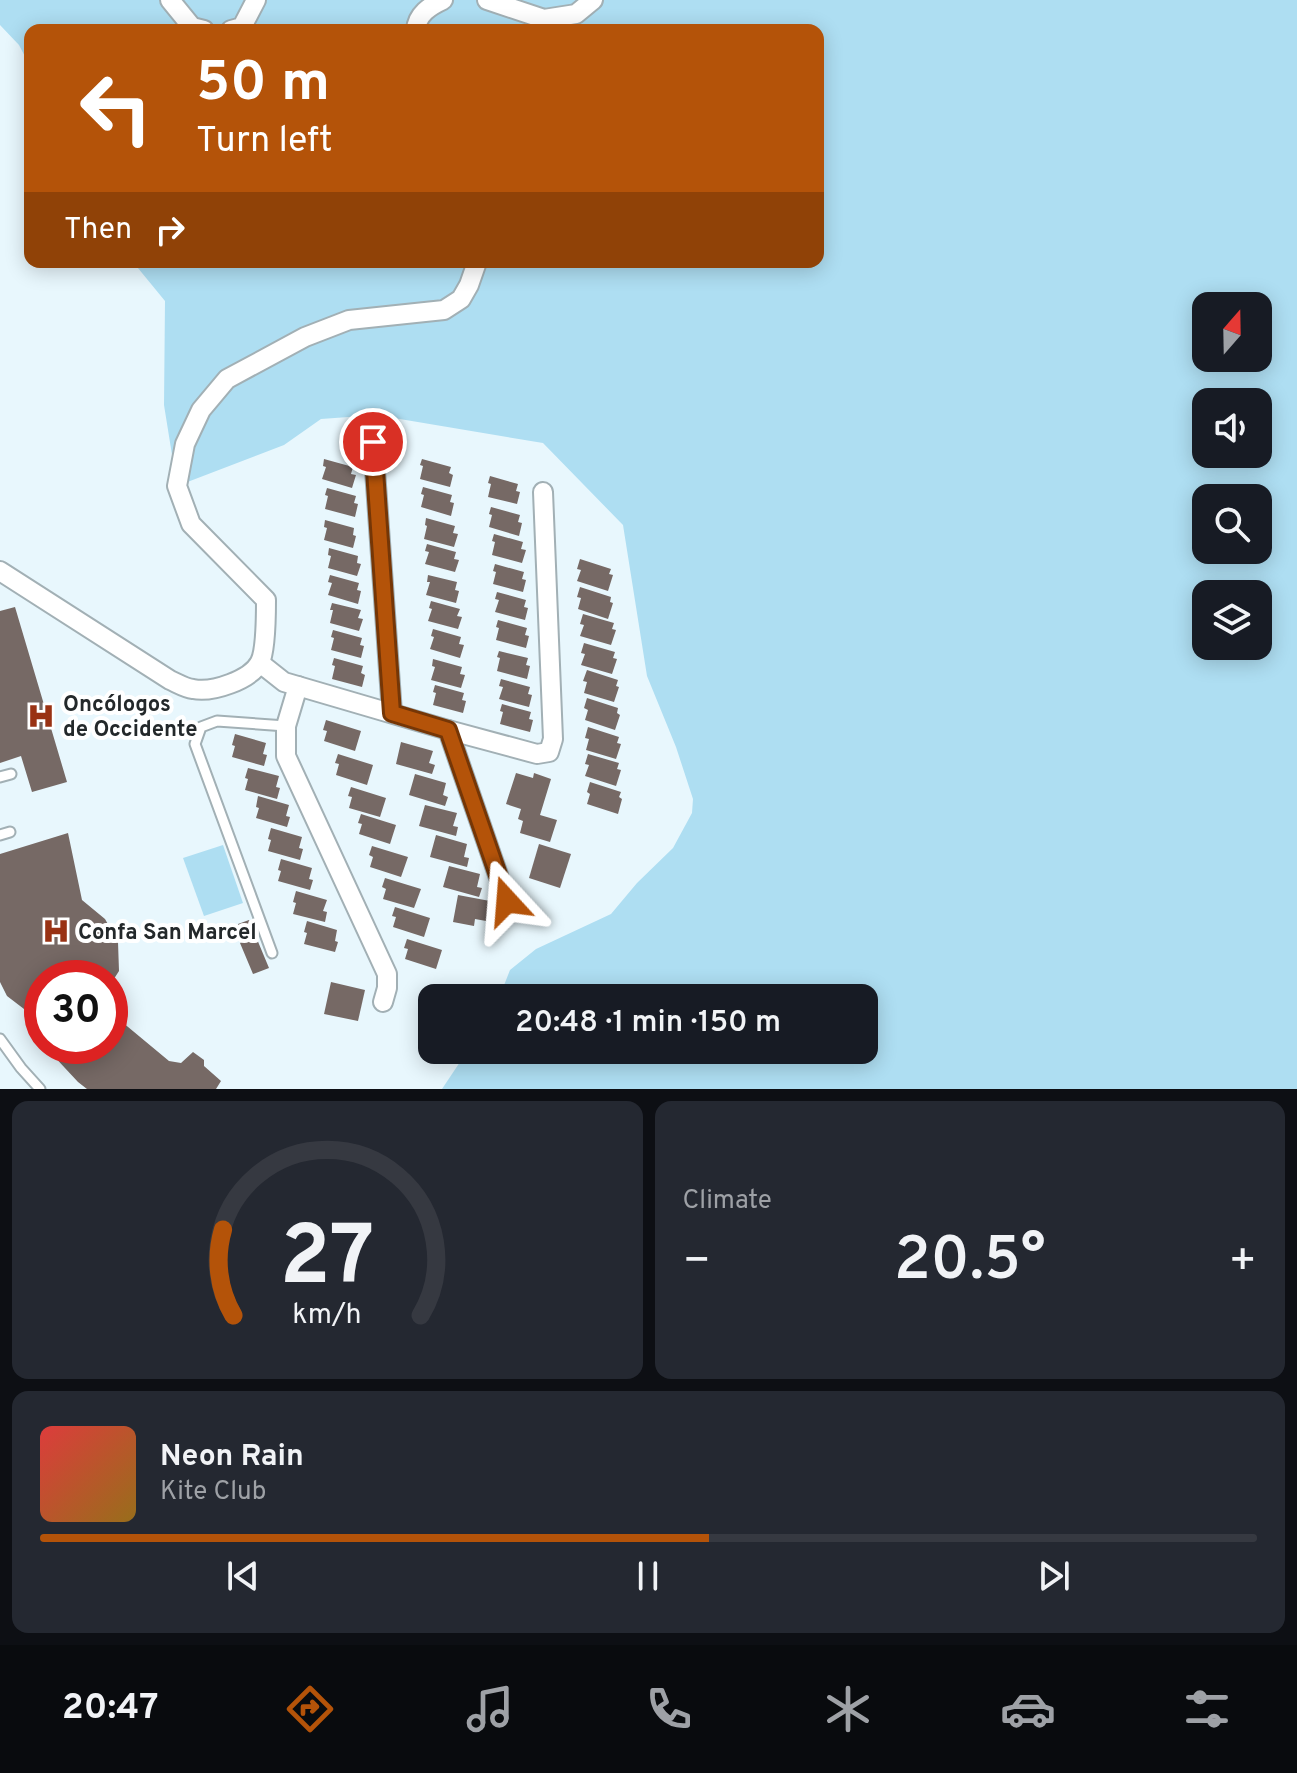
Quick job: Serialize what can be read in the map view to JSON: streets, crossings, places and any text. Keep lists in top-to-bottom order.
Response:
{
  "places": {
    "hospital": ["Oncólogos de Occidente", "Confa San Marcel"]
  },
  "north": "top",
  "page": {
    "turn": ["50 m", "Turn left"],
    "then": "Then",
    "limit": "30",
    "trip": "20:48 · 1 min · 150 m",
    "tile": "Climate",
    "heat": ["−", "20.5°", "+"],
    "song": ["Neon Rain", "Kite Club"],
    "tabs": "20:47",
    "gauge": ["27", "km/h"]
  }
}
